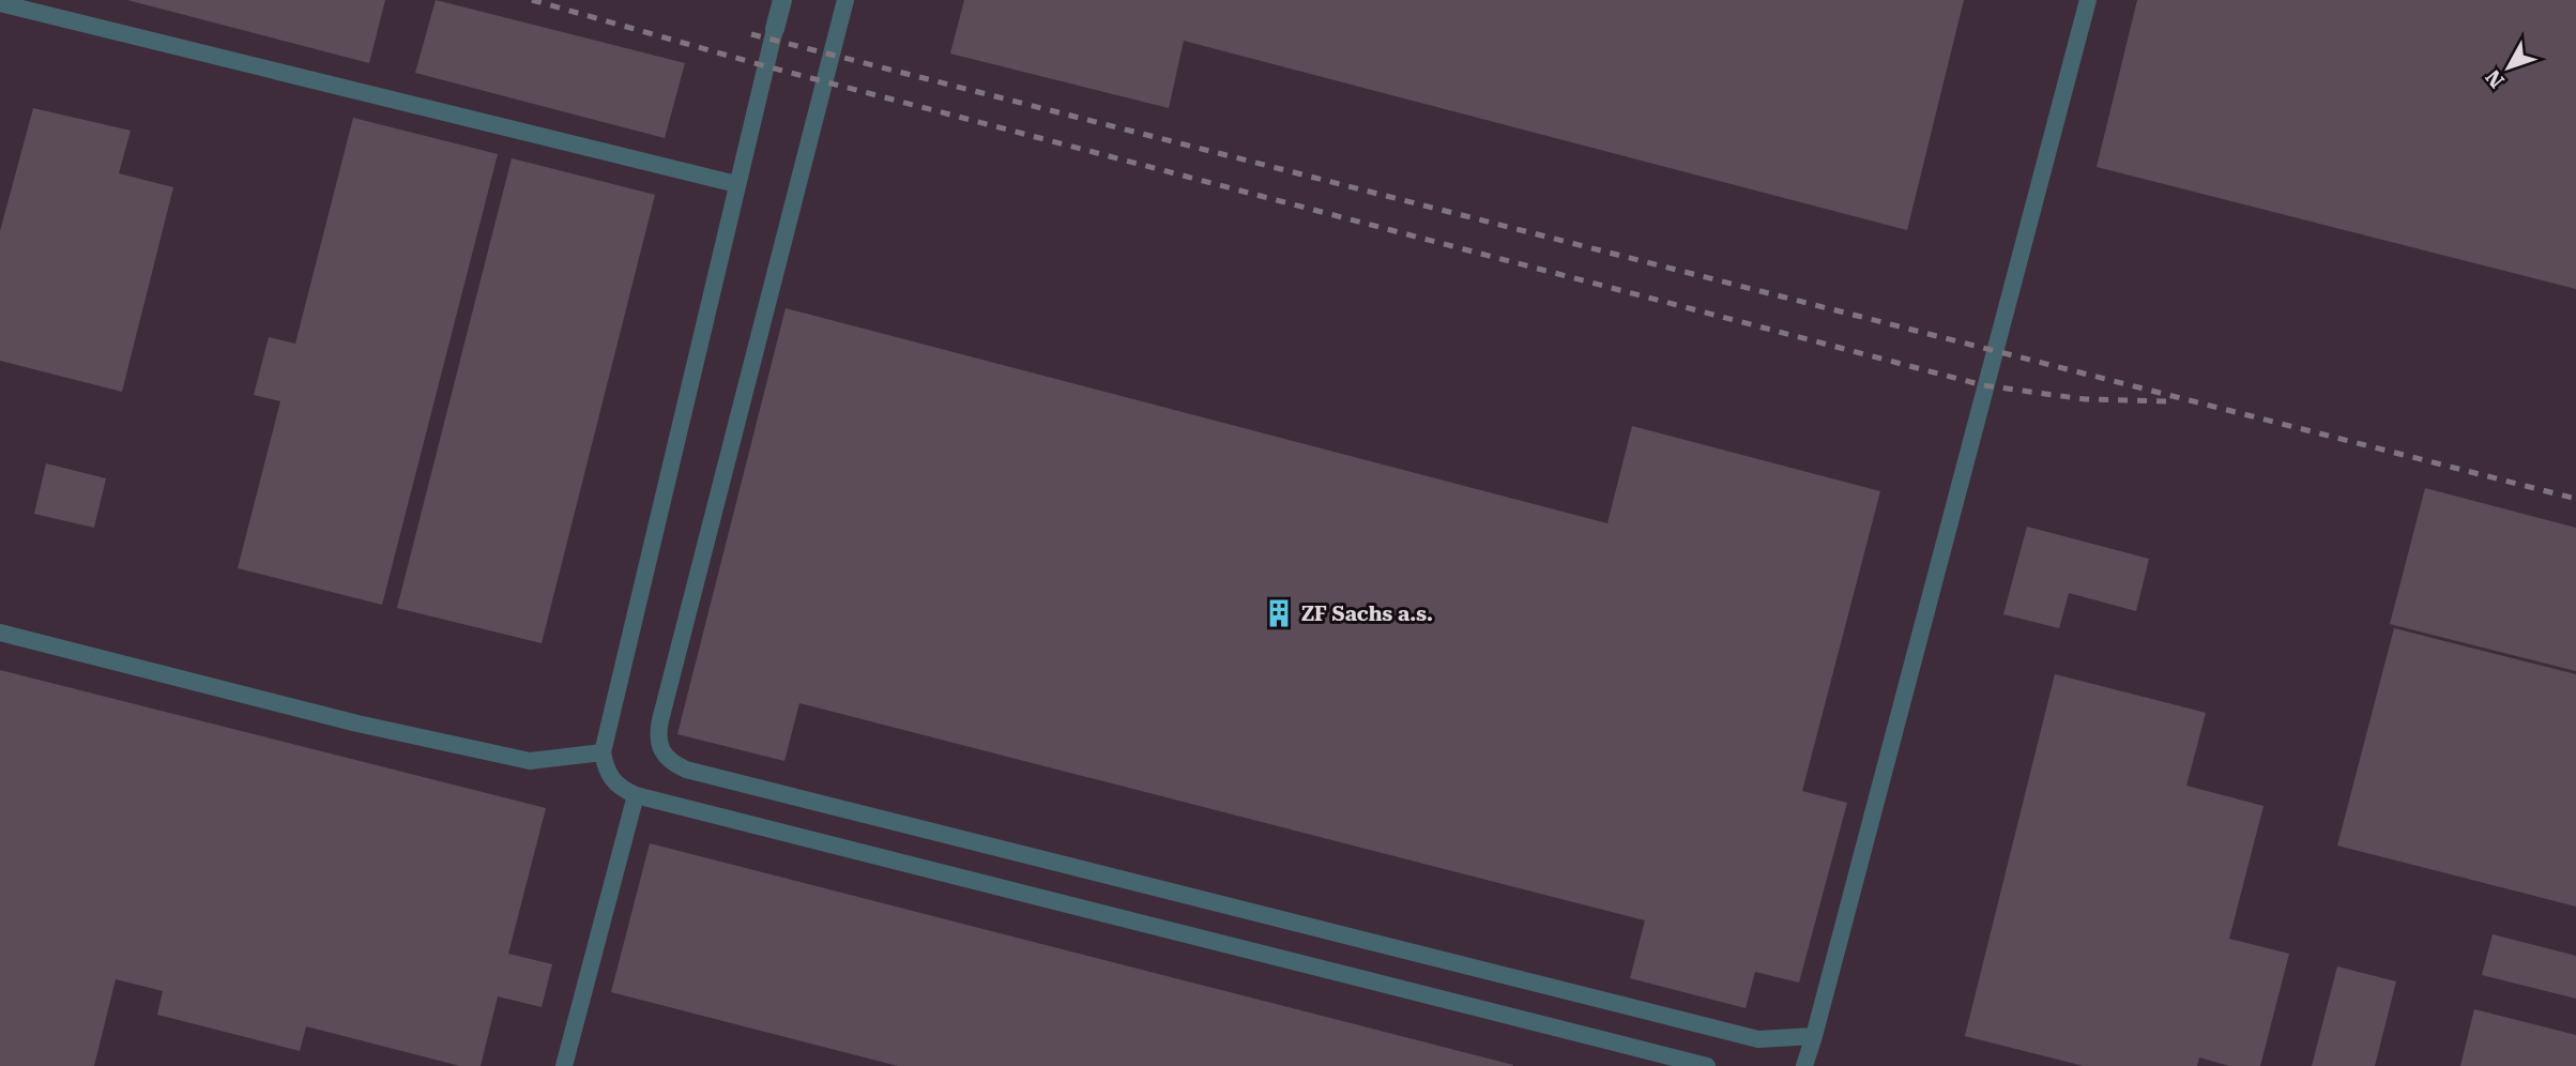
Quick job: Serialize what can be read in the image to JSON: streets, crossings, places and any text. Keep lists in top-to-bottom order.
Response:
{
  "places": {
    "building": ["ZF Sachs a.s."]
  },
  "north": "bottom left"
}
